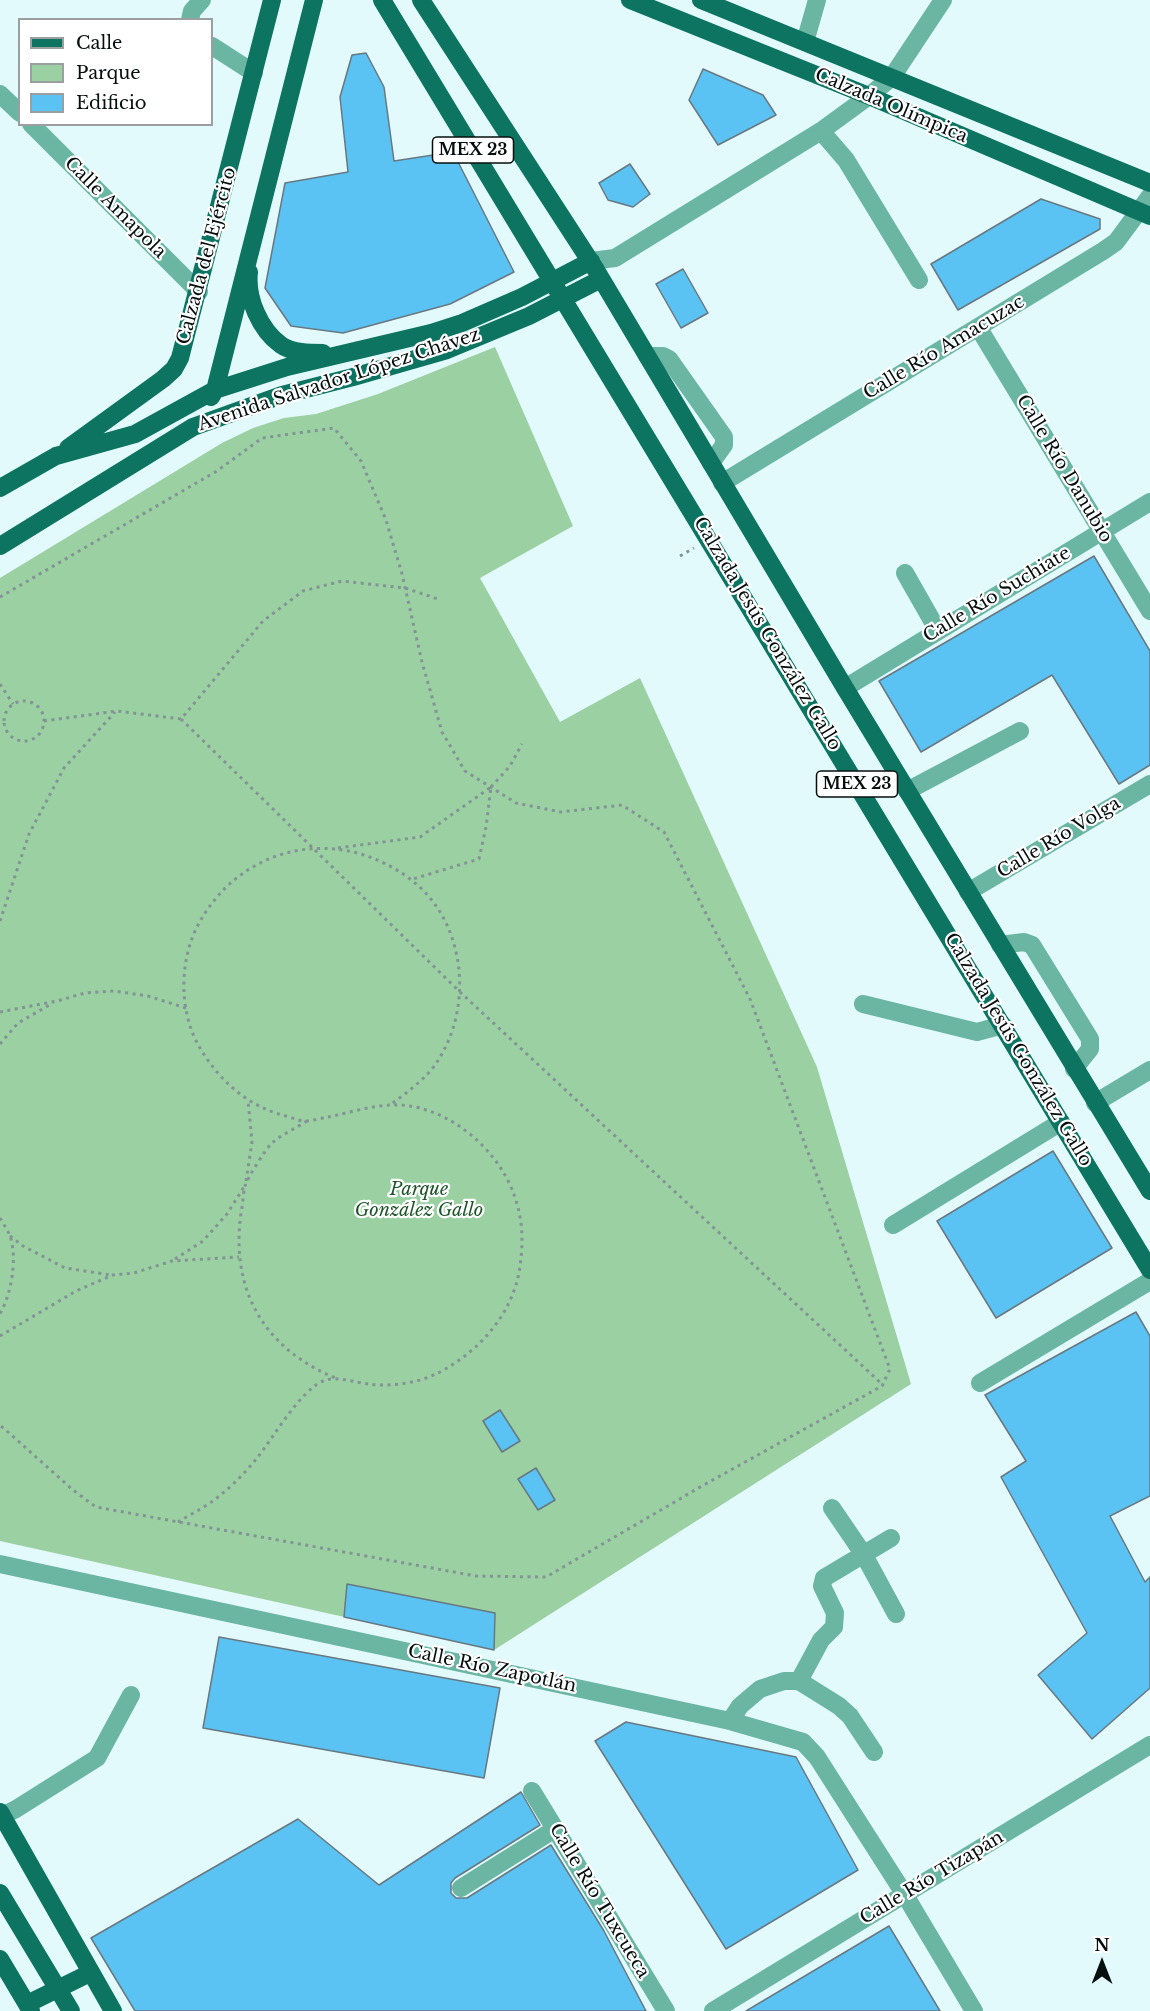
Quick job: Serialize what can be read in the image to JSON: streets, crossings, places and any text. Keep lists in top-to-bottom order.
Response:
{
  "streets": {
    "main road": [
      "Calzada Olímpica",
      "MEX 23",
      "Calzada del Ejército",
      "Avenida Salvador López Chávez",
      "Calzada Jesús González Gallo"
    ],
    "street": [
      "Calle Amapola",
      "Calle Río Amacuzac",
      "Calle Río Danubio",
      "Calle Río Suchiate",
      "Calle Río Volga",
      "Calle Río Zapotlán",
      "Calle Río Tizapán",
      "Calle Río Tuxcueca"
    ]
  },
  "crossings": [
    ["Calzada Olímpica", "Calle Río Amacuzac"],
    ["Calzada Olímpica", "Avenida Salvador López Chávez"],
    ["MEX 23", "Calle Río Amacuzac"],
    ["MEX 23", "Avenida Salvador López Chávez"],
    ["MEX 23", "Calle Río Suchiate"],
    ["MEX 23", "Calle Río Volga"],
    ["Calle Amapola", "Calzada del Ejército"],
    ["Calzada del Ejército", "Avenida Salvador López Chávez"],
    ["Calle Río Amacuzac", "Calle Río Danubio"],
    ["Avenida Salvador López Chávez", "Calzada Jesús González Gallo"],
    ["Calle Río Danubio", "Calle Río Suchiate"],
    ["Calle Río Zapotlán", "Calle Río Tizapán"]
  ],
  "parks": ["Parque González Gallo"],
  "legend": ["Calle", "Parque", "Edificio"],
  "north": "top"
}
